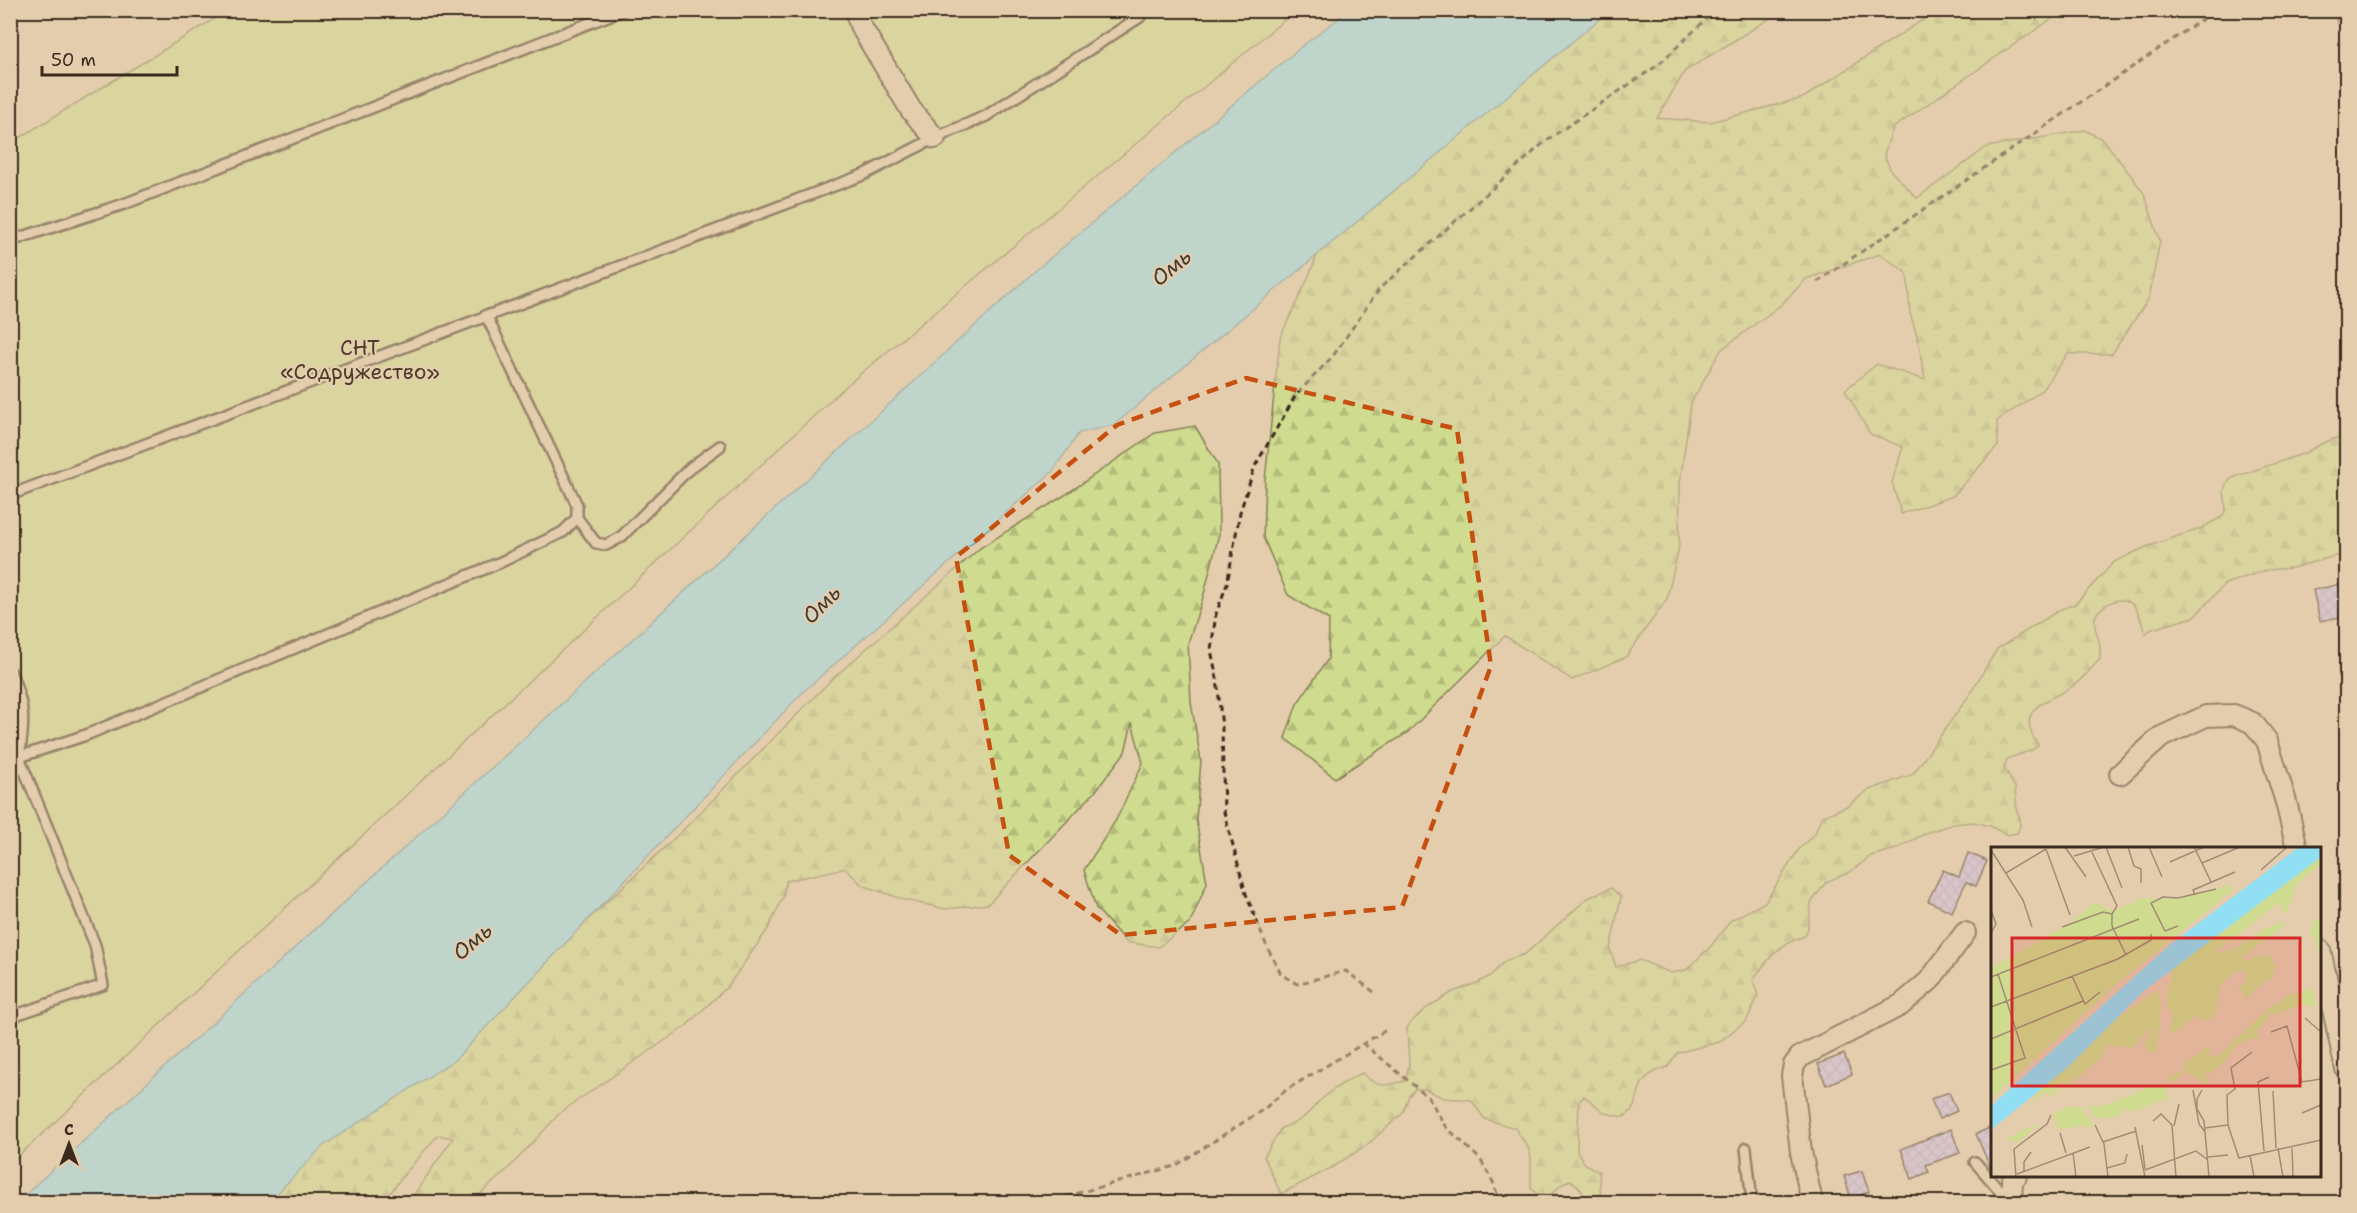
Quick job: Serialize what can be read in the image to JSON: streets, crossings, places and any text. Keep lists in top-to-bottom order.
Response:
{
  "water": ["Омь"],
  "parks": ["СНТ «Содружество»"],
  "scale_bar": "50 m",
  "north": "top"
}
